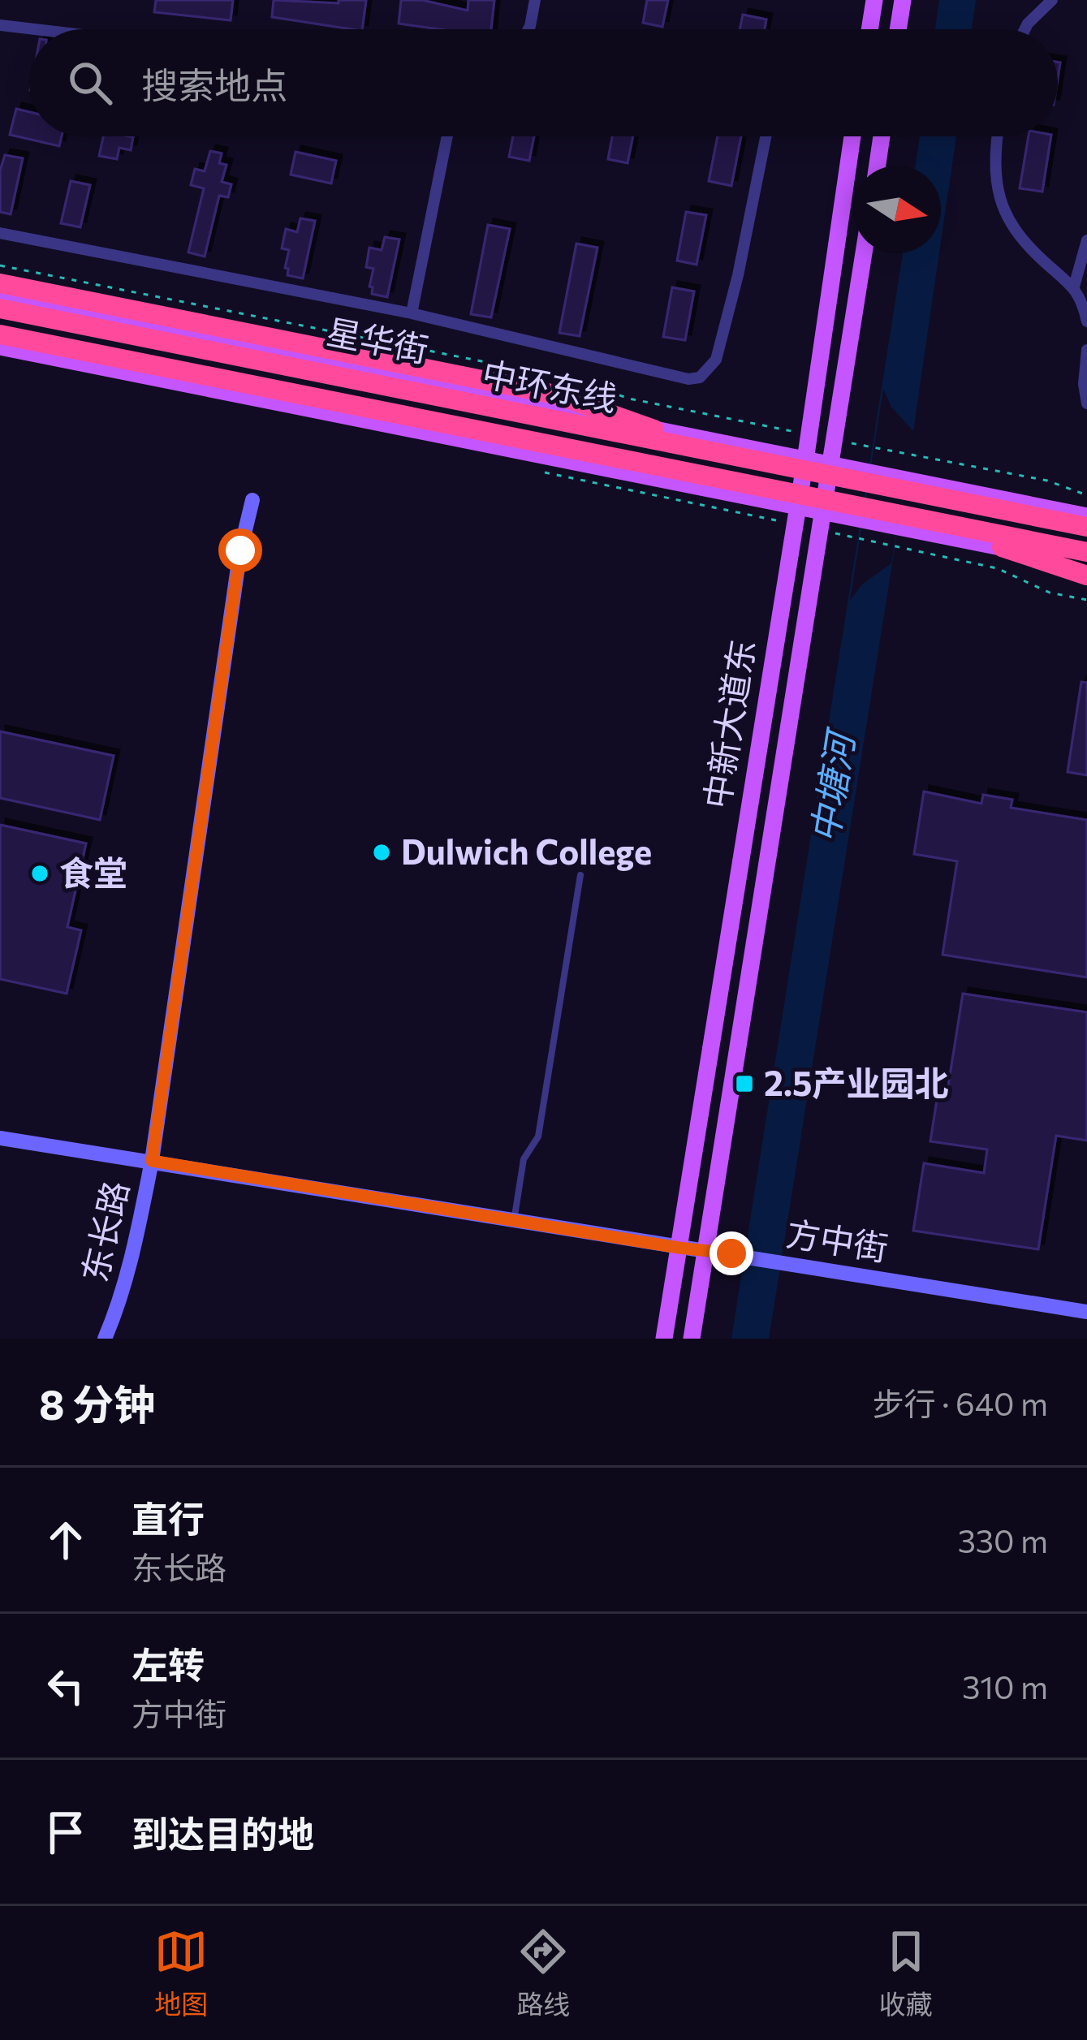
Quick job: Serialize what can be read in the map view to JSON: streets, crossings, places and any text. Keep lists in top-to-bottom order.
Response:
{
  "streets": {
    "highway": ["中环东线"],
    "main road": ["星华街", "中新大道东"],
    "street": ["东长路", "方中街"]
  },
  "crossings": [
    ["星华街", "中新大道东"],
    ["中新大道东", "方中街"],
    ["东长路", "方中街"]
  ],
  "water": ["中塘河"],
  "places": {
    "other": ["Dulwich College", "食堂"],
    "transit": ["2.5产业园北"]
  },
  "north": "right",
  "page": {
    "search": "搜索地点",
    "heading": ["8 分钟", "步行 · 640 m"],
    "list": [
      ["直行", "东长路", "330 m"],
      ["左转", "方中街", "310 m"],
      "到达目的地"
    ],
    "nav": ["地图", "路线", "收藏"]
  }
}
